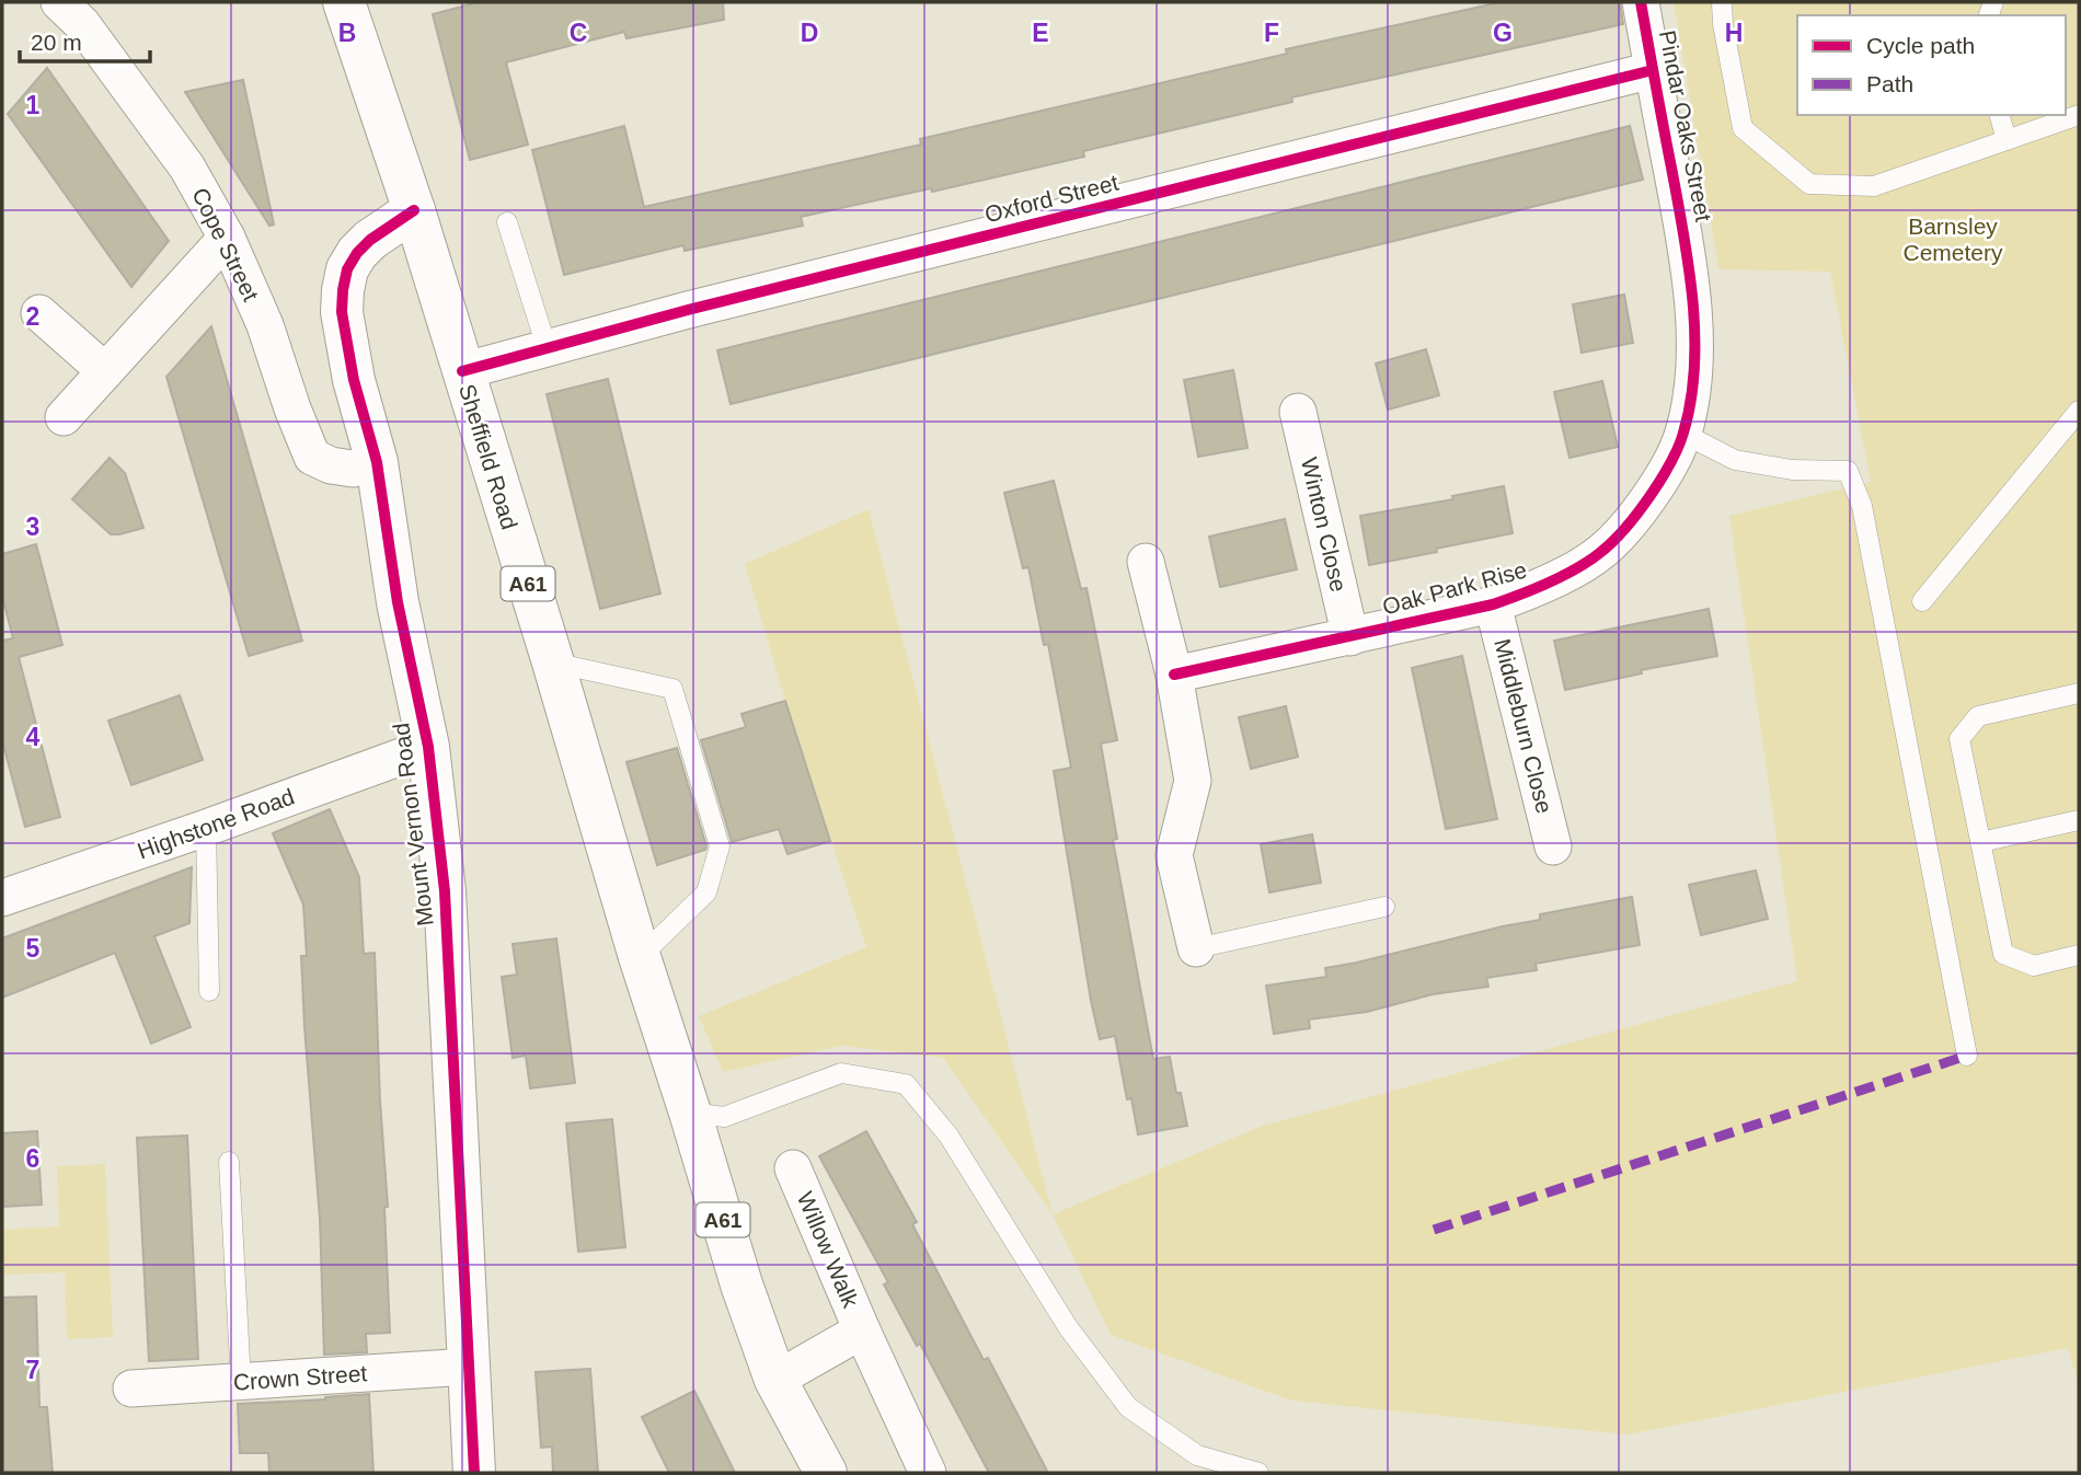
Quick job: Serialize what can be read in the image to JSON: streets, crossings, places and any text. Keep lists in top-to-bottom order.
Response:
{
  "streets": {
    "main road": ["Sheffield Road", "A61", "Mount Vernon Road"],
    "street": [
      "Pindar Oaks Street",
      "Oxford Street",
      "Cope Street",
      "Winton Close",
      "Oak Park Rise",
      "Middleburn Close",
      "Highstone Road",
      "Willow Walk",
      "Crown Street"
    ]
  },
  "crossings": [
    ["Pindar Oaks Street", "Oxford Street"],
    ["Pindar Oaks Street", "Oak Park Rise"],
    ["Oxford Street", "Sheffield Road"],
    ["Cope Street", "Mount Vernon Road"],
    ["Sheffield Road", "A61"],
    ["Sheffield Road", "Mount Vernon Road"],
    ["Winton Close", "Oak Park Rise"],
    ["A61", "Willow Walk"],
    ["Oak Park Rise", "Middleburn Close"],
    ["Highstone Road", "Mount Vernon Road"],
    ["Mount Vernon Road", "Crown Street"]
  ],
  "parks": ["Barnsley Cemetery"],
  "legend": ["Cycle path", "Path"],
  "scale_bar": "20 m",
  "grid": {
    "columns": [
      "B",
      "C",
      "D",
      "E",
      "F",
      "G",
      "H"
    ],
    "rows": [
      "1",
      "2",
      "3",
      "4",
      "5",
      "6",
      "7"
    ]
  }
}
